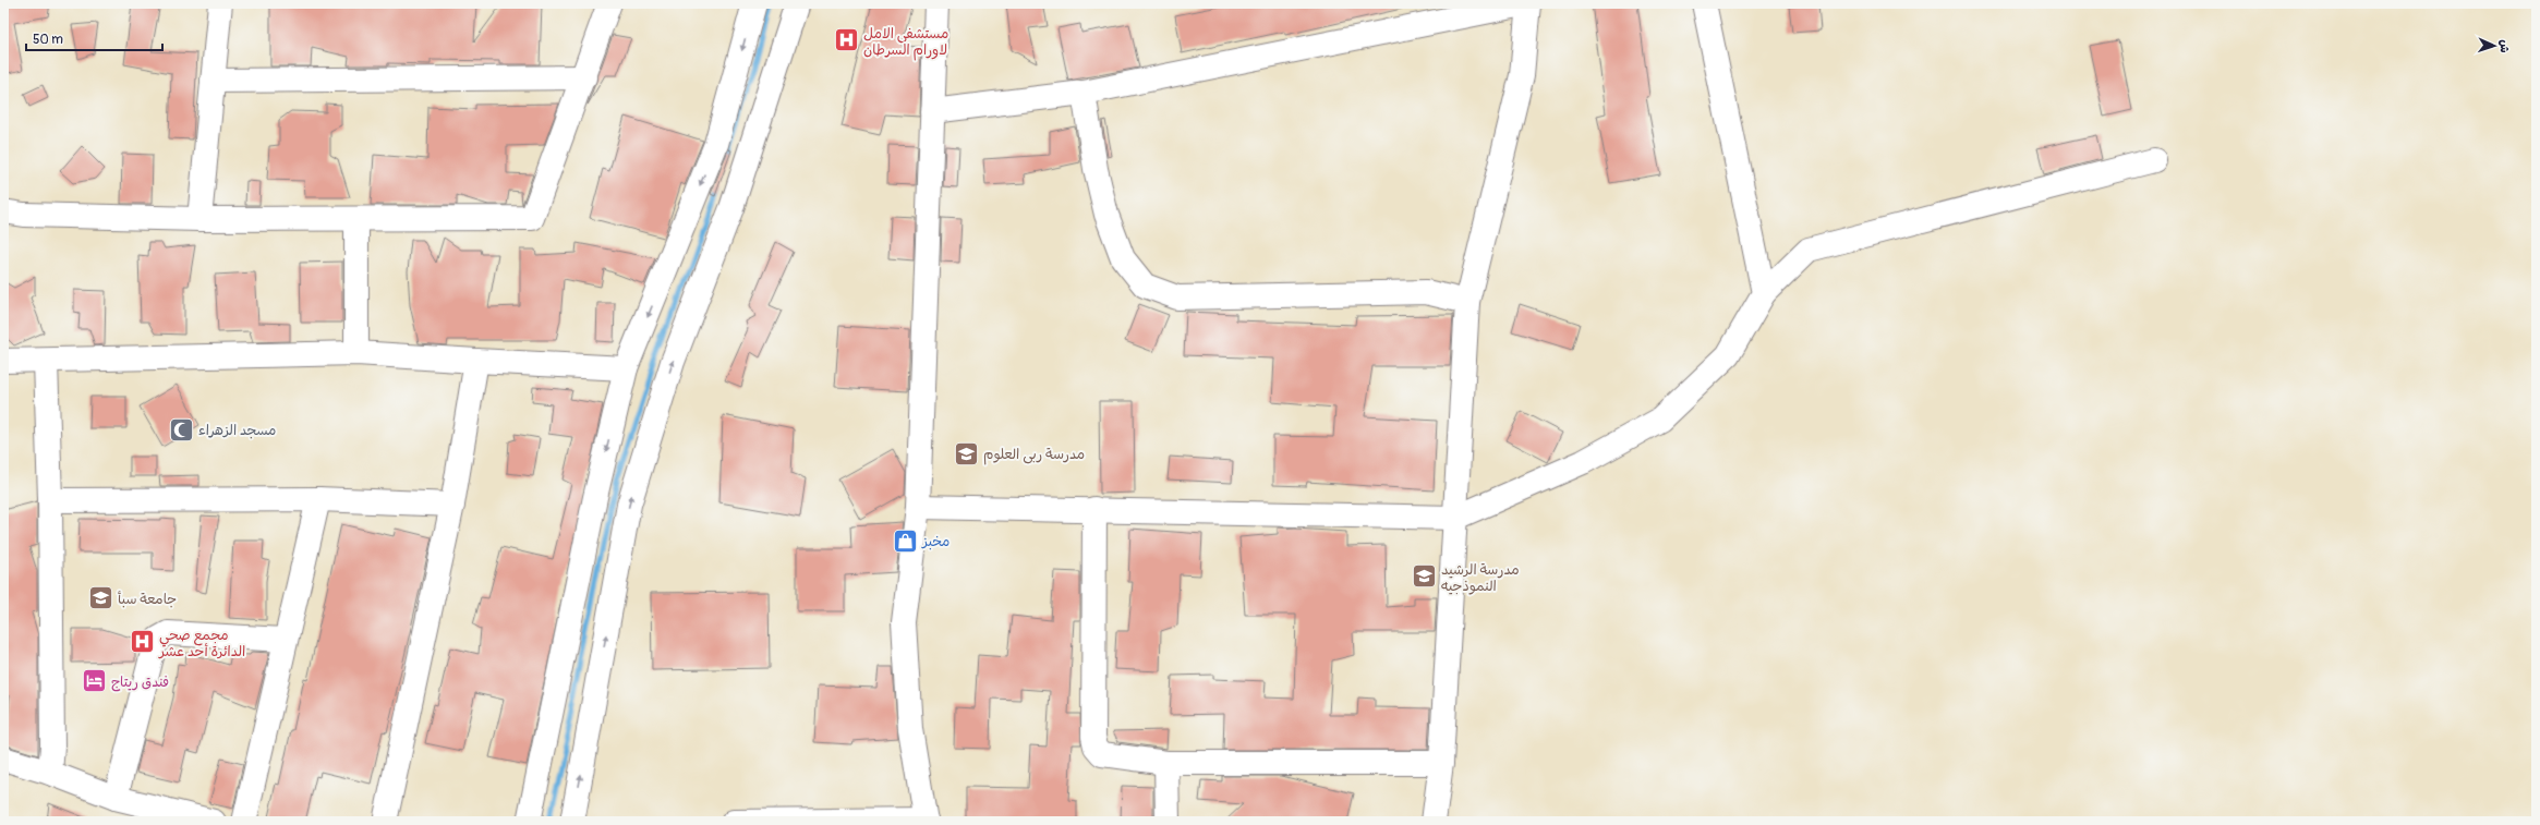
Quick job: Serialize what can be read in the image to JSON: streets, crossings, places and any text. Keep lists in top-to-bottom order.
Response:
{
  "places": {
    "hospital": ["مستشفى الامل لاورام السرطان", "مجمع صحي الدائرة أحد عشر"],
    "mosque": ["مسجد الزهراء"],
    "school or university": ["مدرسة ربى العلوم", "مدرسة الرشيد النموذجيه", "جامعة سبأ"],
    "shop": ["مخبز"],
    "hotel": ["فندق ريتاج"]
  },
  "scale_bar": "50 m",
  "north": "right"
}
